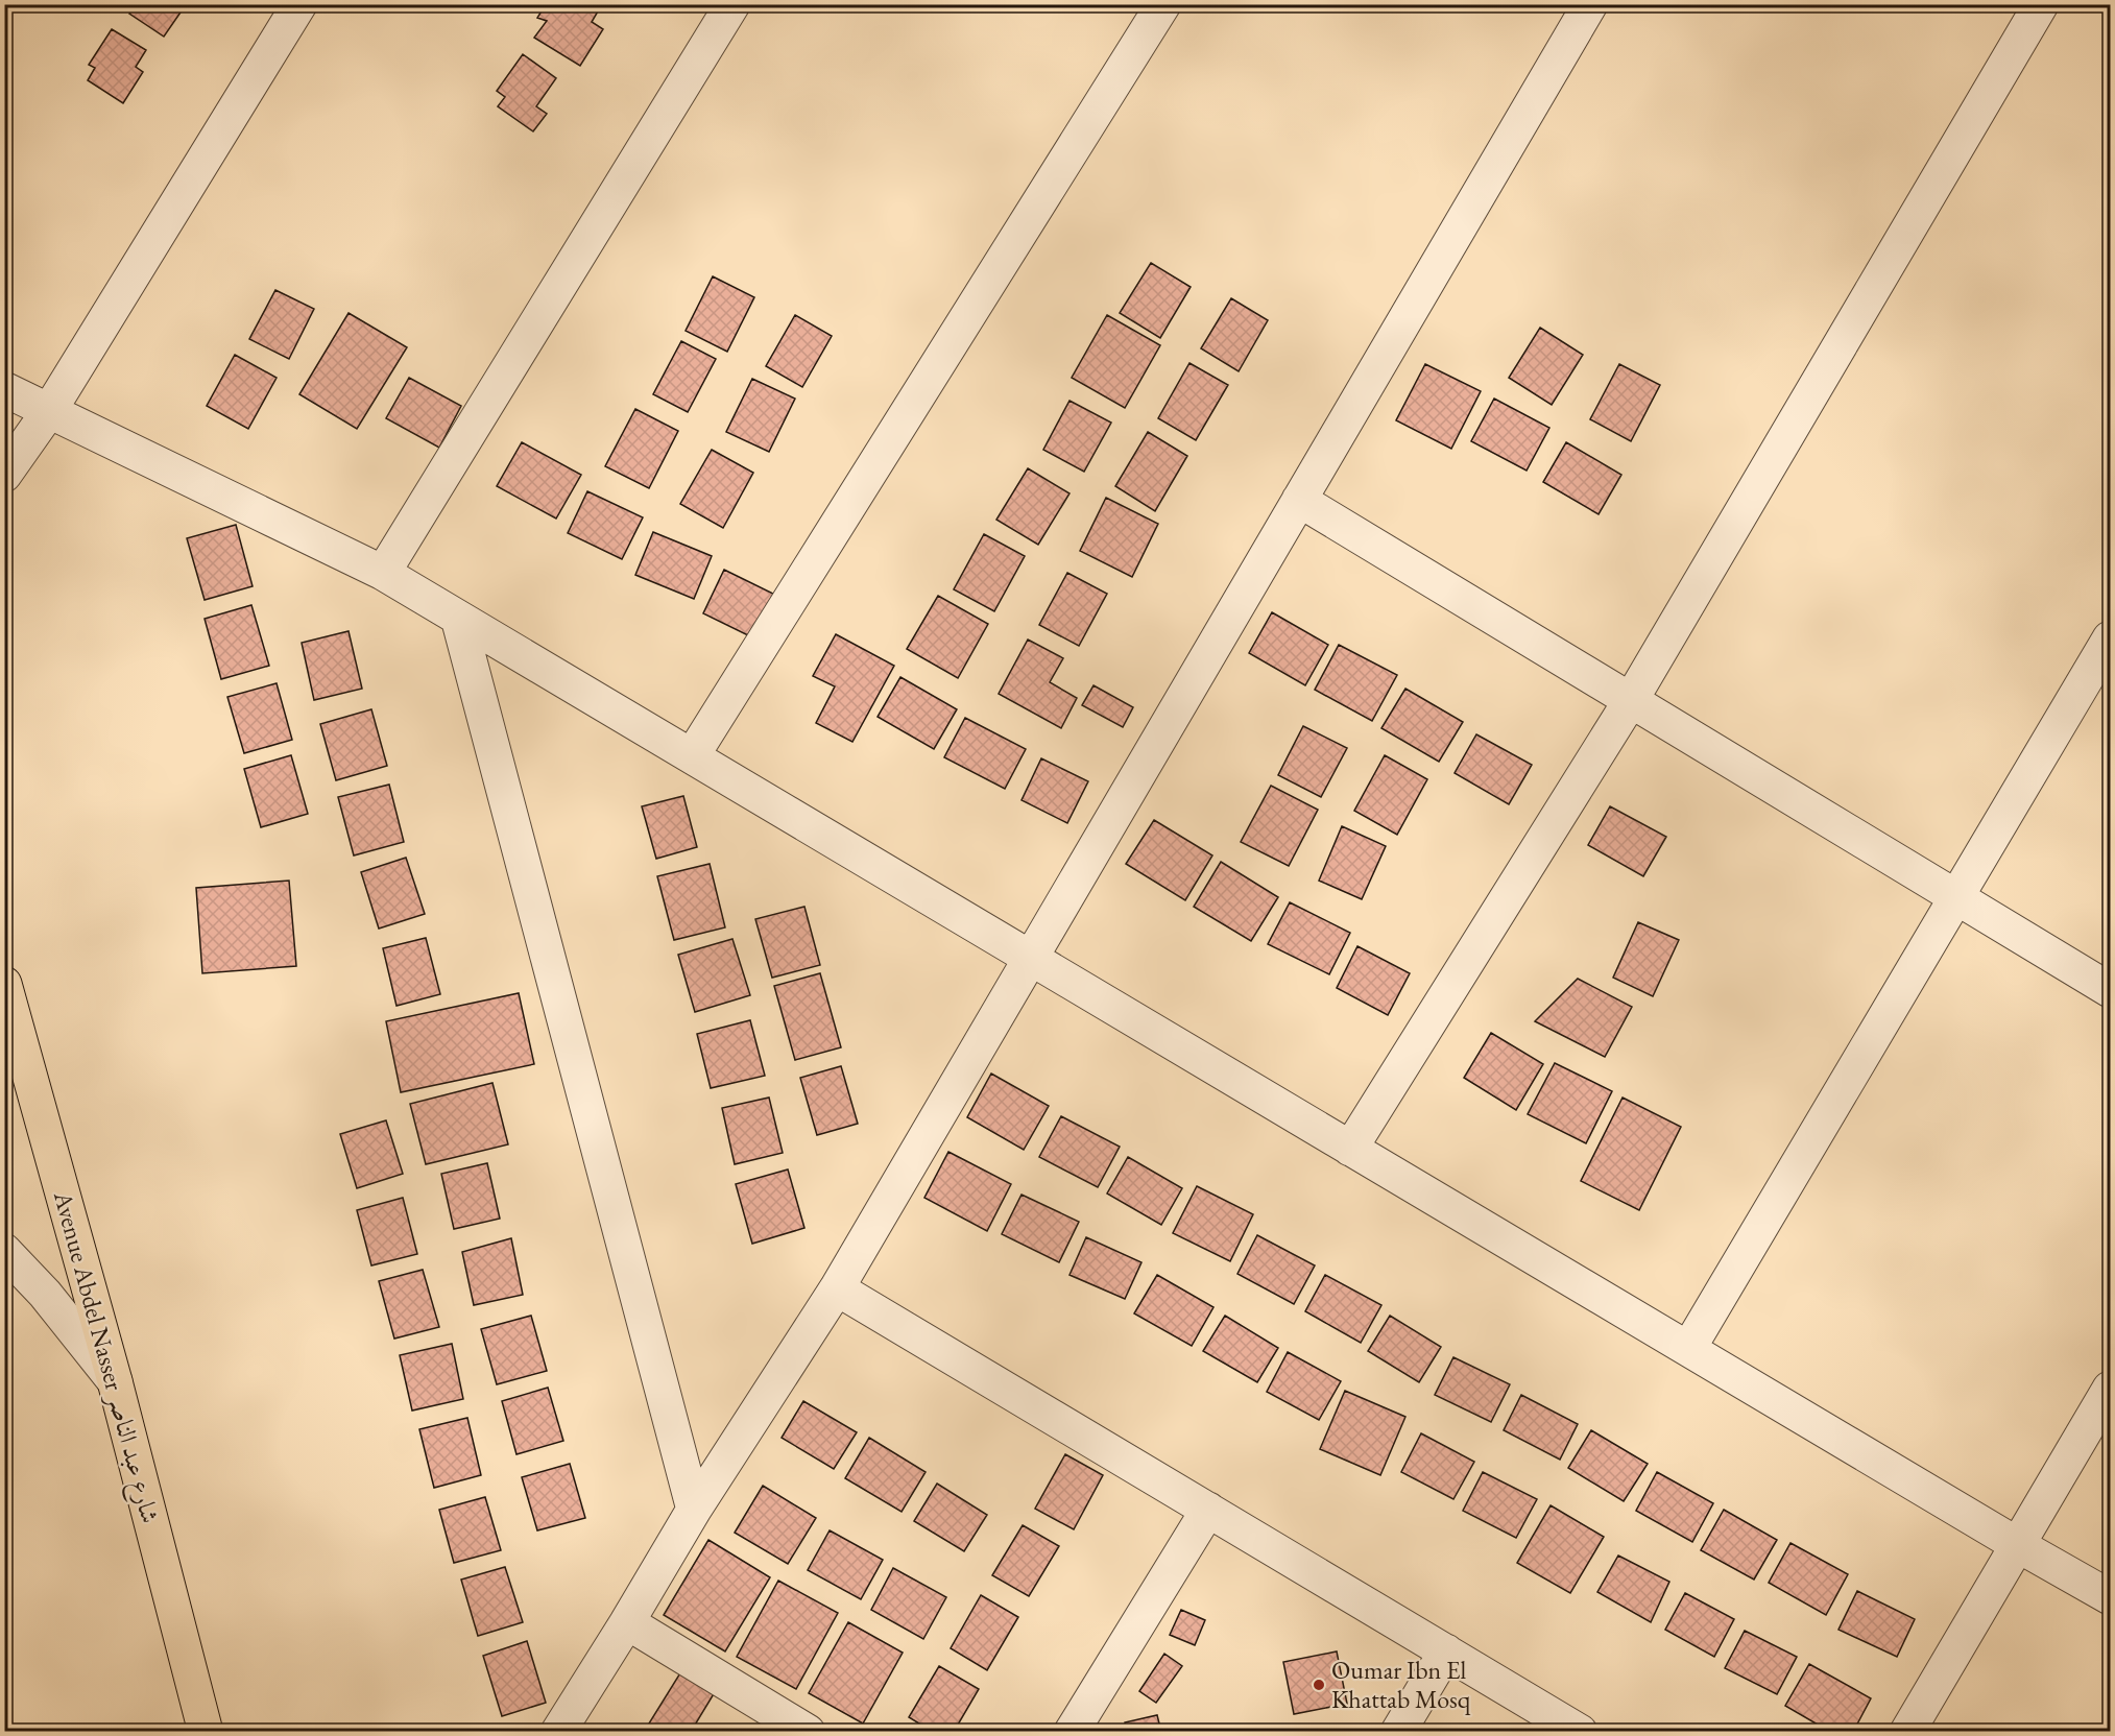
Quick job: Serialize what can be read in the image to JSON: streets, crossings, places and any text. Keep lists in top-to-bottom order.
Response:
{
  "streets": {
    "main road": ["Avenue Abdel Nasser شارع عبد الناصر"]
  },
  "places": ["Oumar Ibn El Khattab Mosq"]
}
